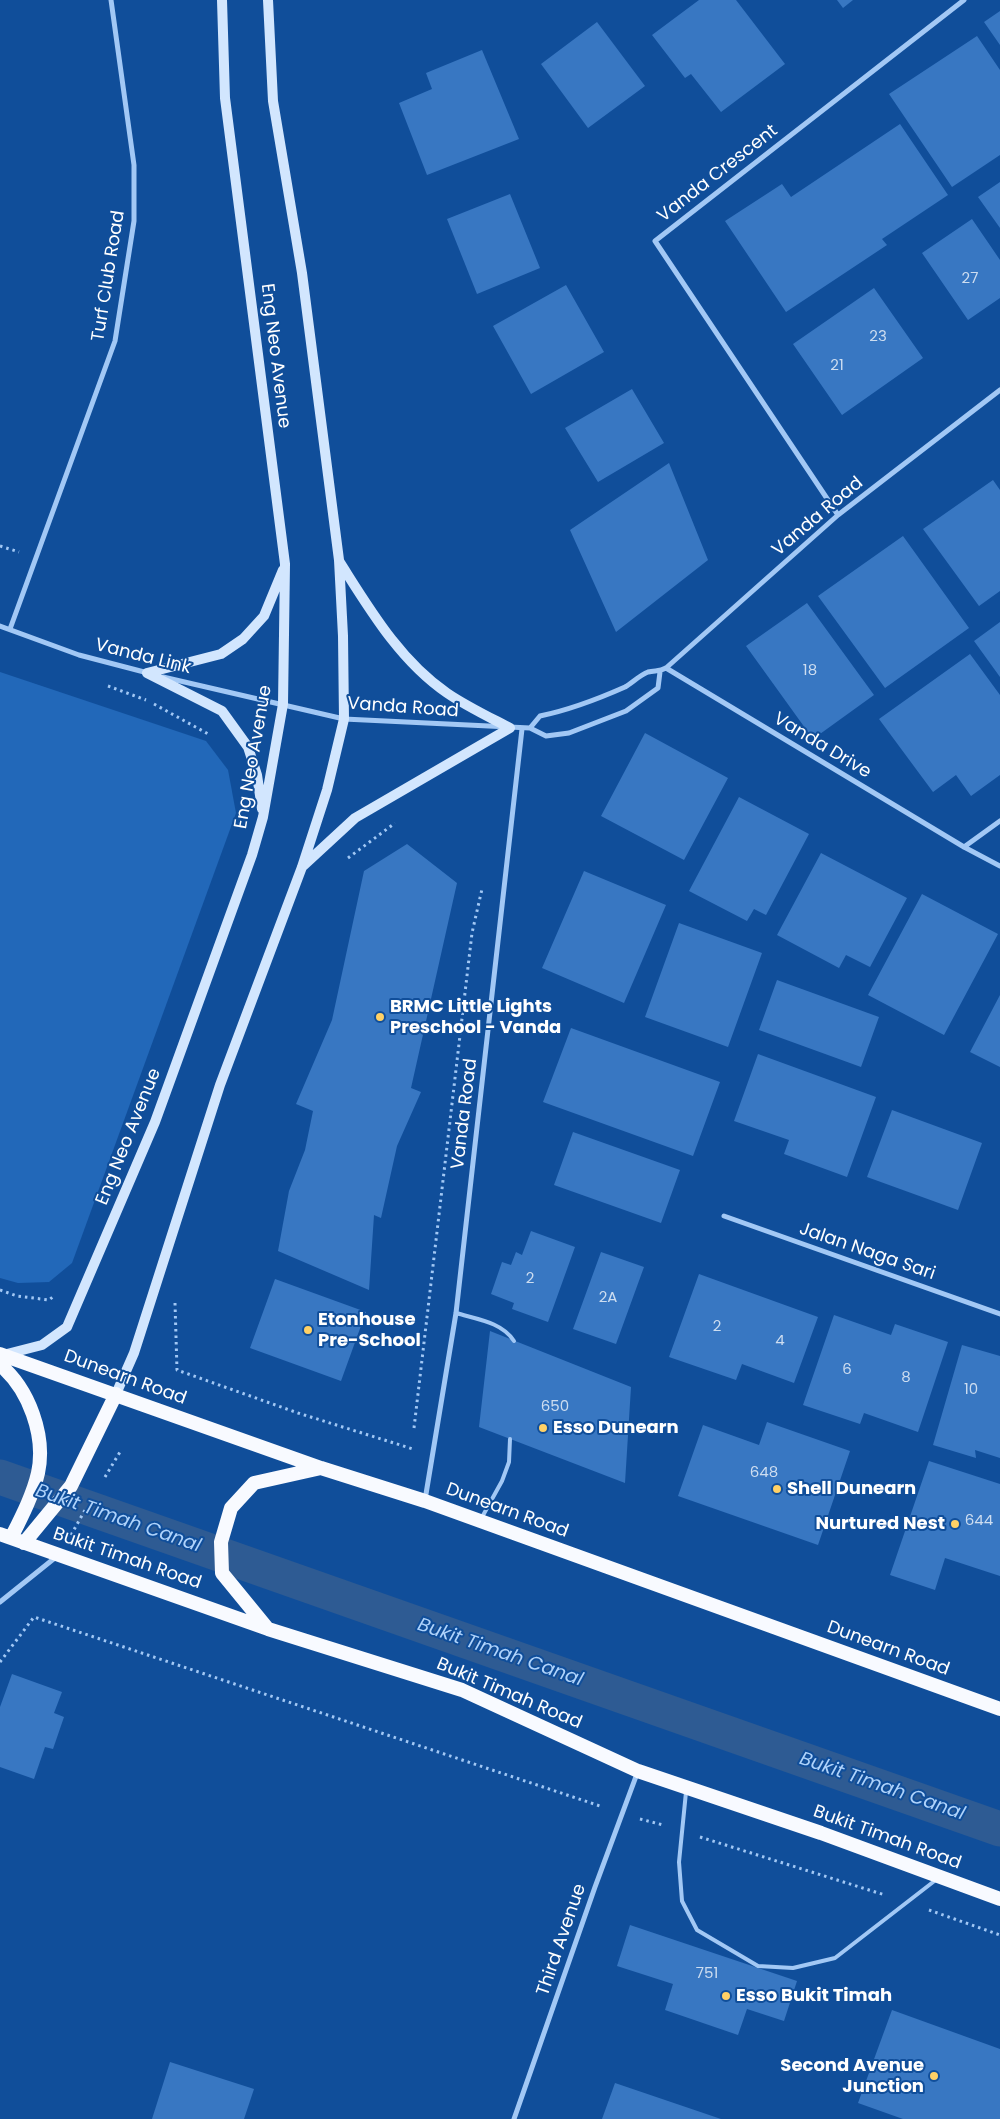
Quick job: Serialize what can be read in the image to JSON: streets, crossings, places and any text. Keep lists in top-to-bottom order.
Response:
{
  "streets": {
    "highway": ["Dunearn Road", "Bukit Timah Road"],
    "main road": ["Eng Neo Avenue"],
    "street": [
      "Vanda Crescent",
      "Turf Club Road",
      "Vanda Road",
      "Vanda Link",
      "Vanda Drive",
      "Jalan Naga Sari",
      "Third Avenue"
    ]
  },
  "crossings": [
    ["Vanda Crescent", "Vanda Road"],
    ["Turf Club Road", "Vanda Link"],
    ["Eng Neo Avenue", "Vanda Road"],
    ["Eng Neo Avenue", "Vanda Link"],
    ["Eng Neo Avenue", "Dunearn Road"],
    ["Vanda Road", "Vanda Link"],
    ["Vanda Road", "Vanda Drive"],
    ["Vanda Road", "Dunearn Road"],
    ["Bukit Timah Road", "Third Avenue"]
  ],
  "water": ["Bukit Timah Canal"],
  "places": [
    "BRMC Little Lights Preschool - Vanda",
    "Etonhouse Pre-School",
    "Esso Dunearn",
    "Shell Dunearn",
    "Nurtured Nest",
    "Esso Bukit Timah",
    "Second Avenue Junction"
  ],
  "house_numbers": [
    "27",
    "23",
    "21",
    "18",
    "2",
    "2A",
    "2",
    "4",
    "6",
    "8",
    "10",
    "650",
    "648",
    "644",
    "751"
  ]
}
